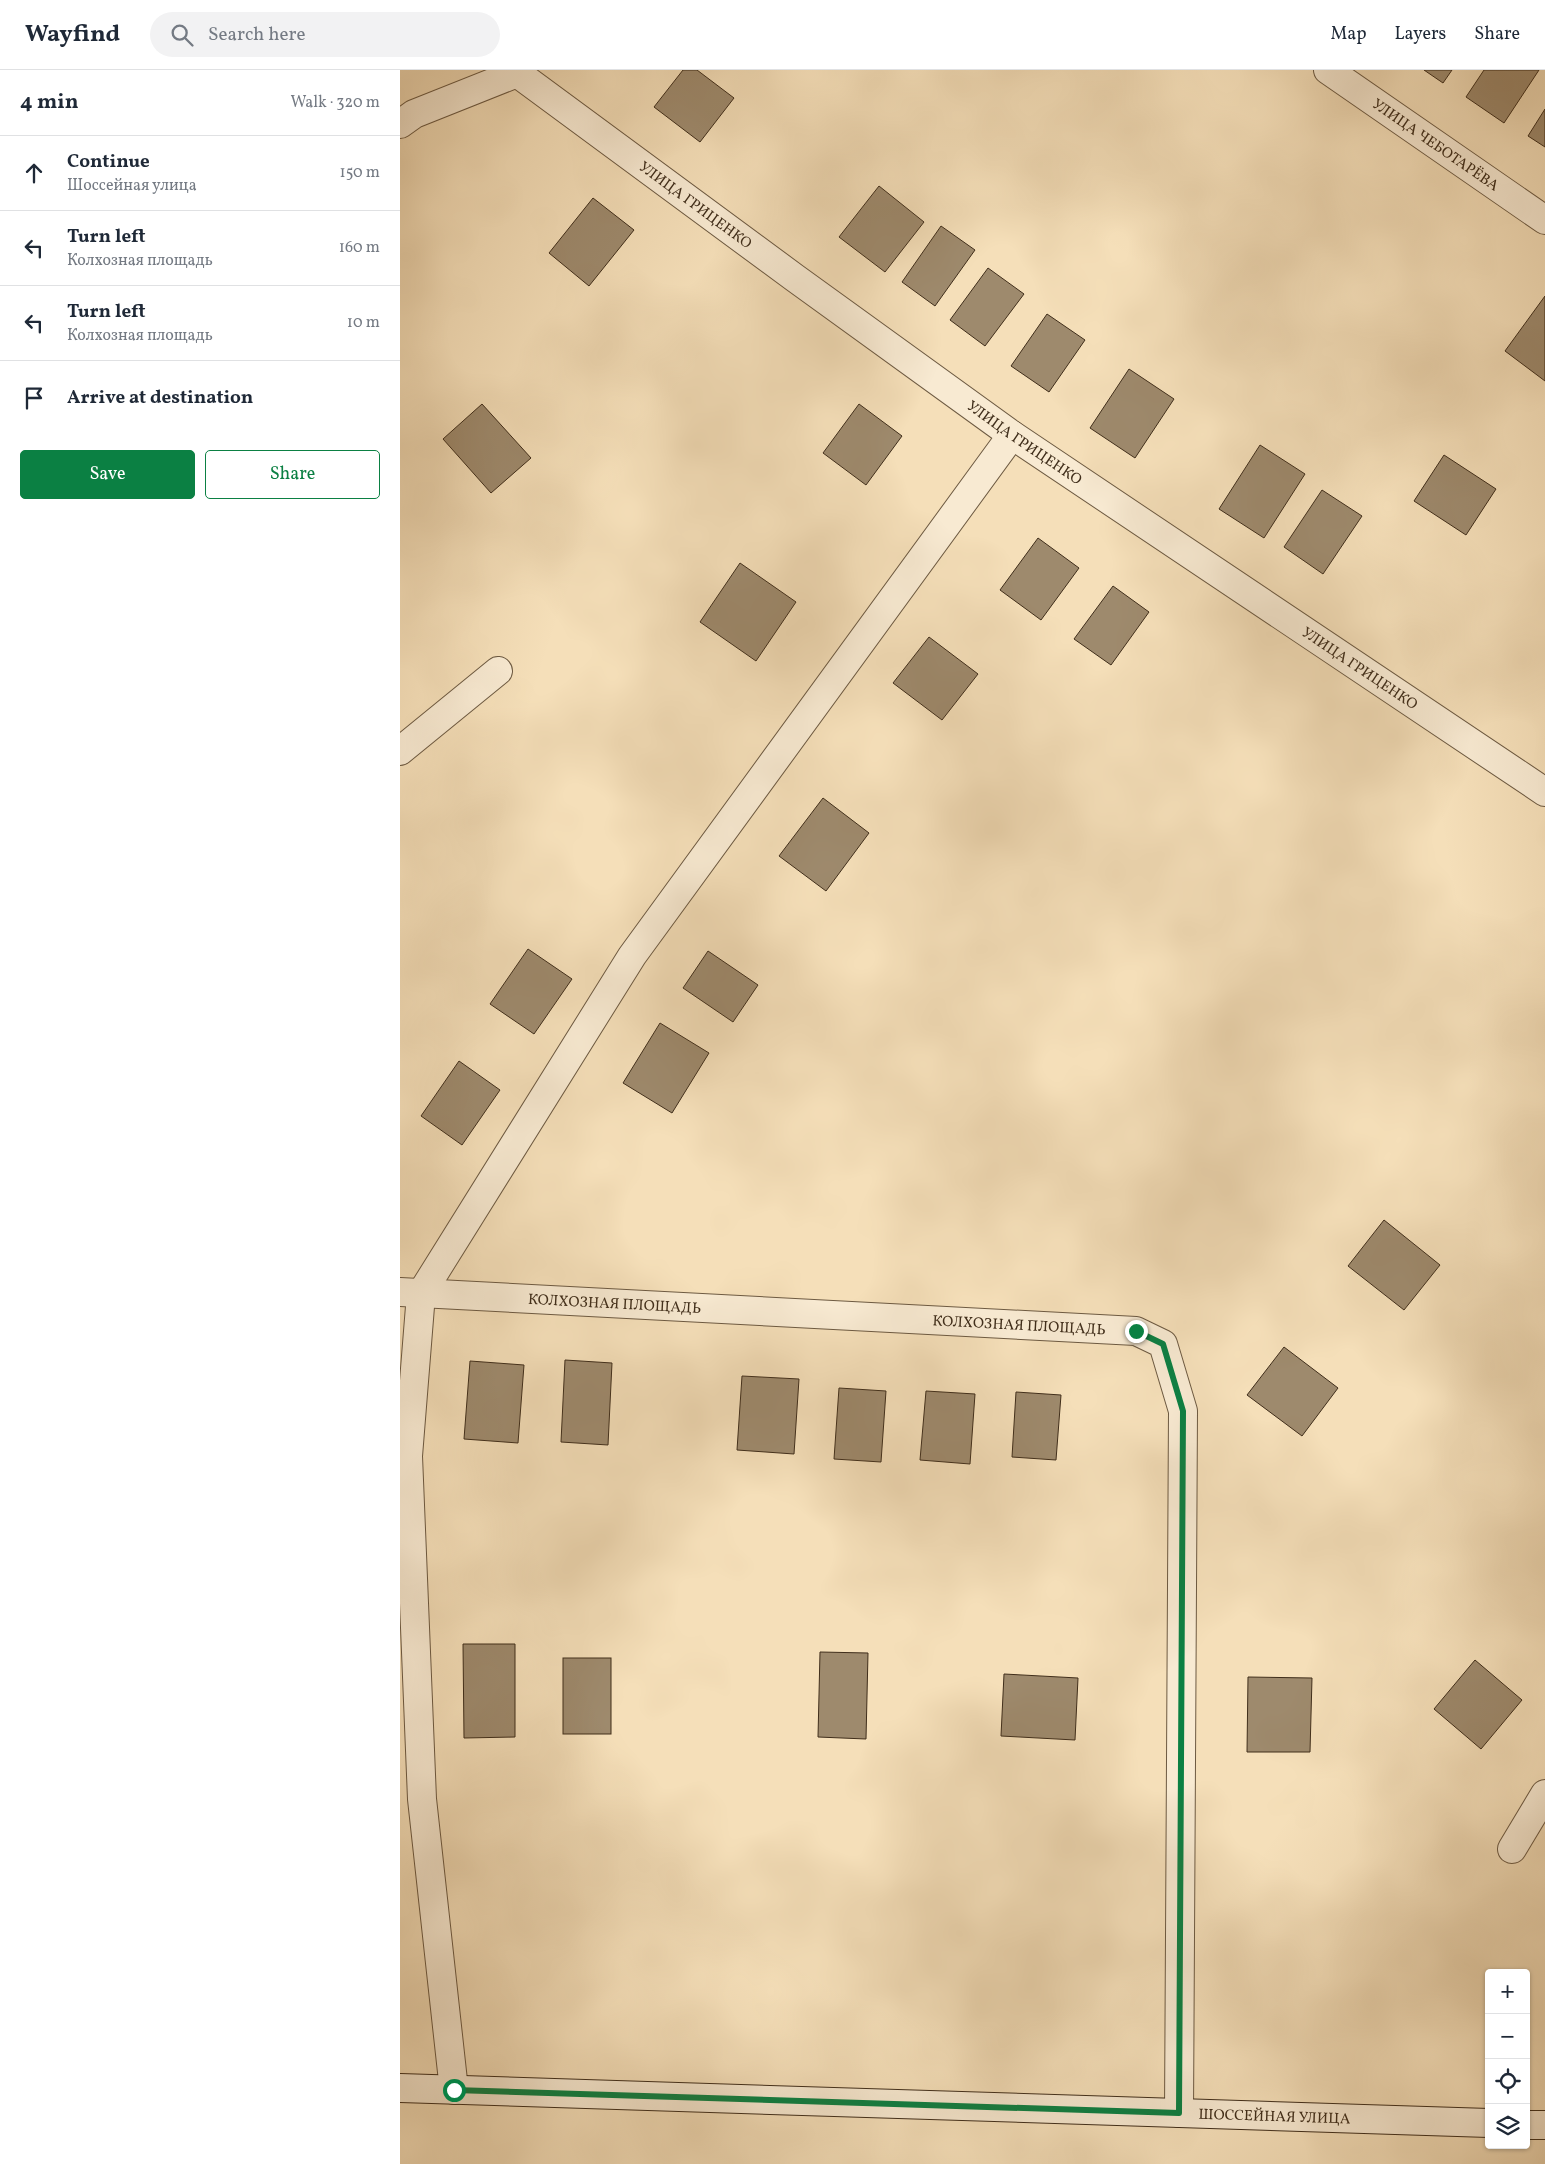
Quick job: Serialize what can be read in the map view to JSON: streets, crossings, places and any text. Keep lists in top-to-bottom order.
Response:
{
  "streets": {
    "street": [
      "УЛИЦА ЧЕБОТАРЁВА",
      "УЛИЦА ГРИЦЕНКО",
      "КОЛХОЗНАЯ ПЛОЩАДЬ",
      "ШОССЕЙНАЯ УЛИЦА"
    ]
  },
  "crossings": [
    ["КОЛХОЗНАЯ ПЛОЩАДЬ", "ШОССЕЙНАЯ УЛИЦА"]
  ],
  "page": {
    "header": "Wayfind",
    "search": "Search here",
    "nav": ["Map", "Layers", "Share"],
    "heading": ["4 min", "Walk · 320 m"],
    "list": [
      ["Continue", "Шоссейная улица", "150 m"],
      ["Turn left", "Колхозная площадь", "160 m"],
      ["Turn left", "Колхозная площадь", "10 m"],
      "Arrive at destination"
    ],
    "buttons": ["Save", "Share"],
    "map_buttons": ["+", "−"]
  }
}
